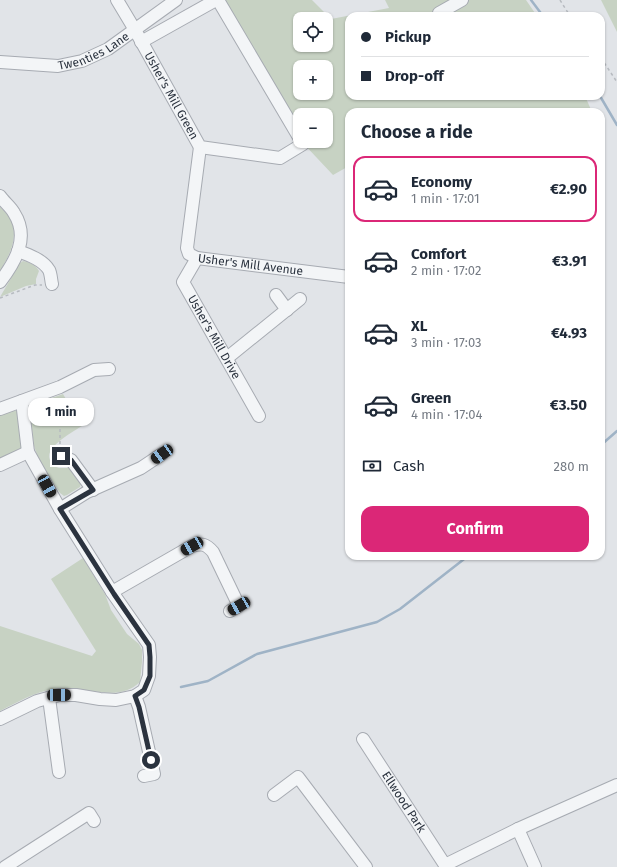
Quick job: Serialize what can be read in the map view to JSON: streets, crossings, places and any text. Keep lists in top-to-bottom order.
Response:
{
  "streets": {
    "street": [
      "Twenties Lane",
      "Usher's Mill Green",
      "Usher's Mill Avenue",
      "Usher's Mill Drive",
      "Ellwood Park"
    ]
  },
  "crossings": [
    ["Twenties Lane", "Usher's Mill Green"],
    ["Usher's Mill Green", "Usher's Mill Avenue"],
    ["Usher's Mill Avenue", "Usher's Mill Drive"]
  ],
  "page": {
    "map_buttons": ["+", "−"],
    "banner": ["Pickup", "Drop-off"],
    "heading": "Choose a ride",
    "list": [
      {
        "name": "Economy",
        "note": "1 min · 17:01",
        "value": "€2.90"
      },
      {
        "name": "Comfort",
        "note": "2 min · 17:02",
        "value": "€3.91"
      },
      {
        "name": "XL",
        "note": "3 min · 17:03",
        "value": "€4.93"
      },
      {
        "name": "Green",
        "note": "4 min · 17:04",
        "value": "€3.50"
      }
    ],
    "bubble": "1 min",
    "pay": ["Cash", "280 m"],
    "buttons": "Confirm"
  }
}
